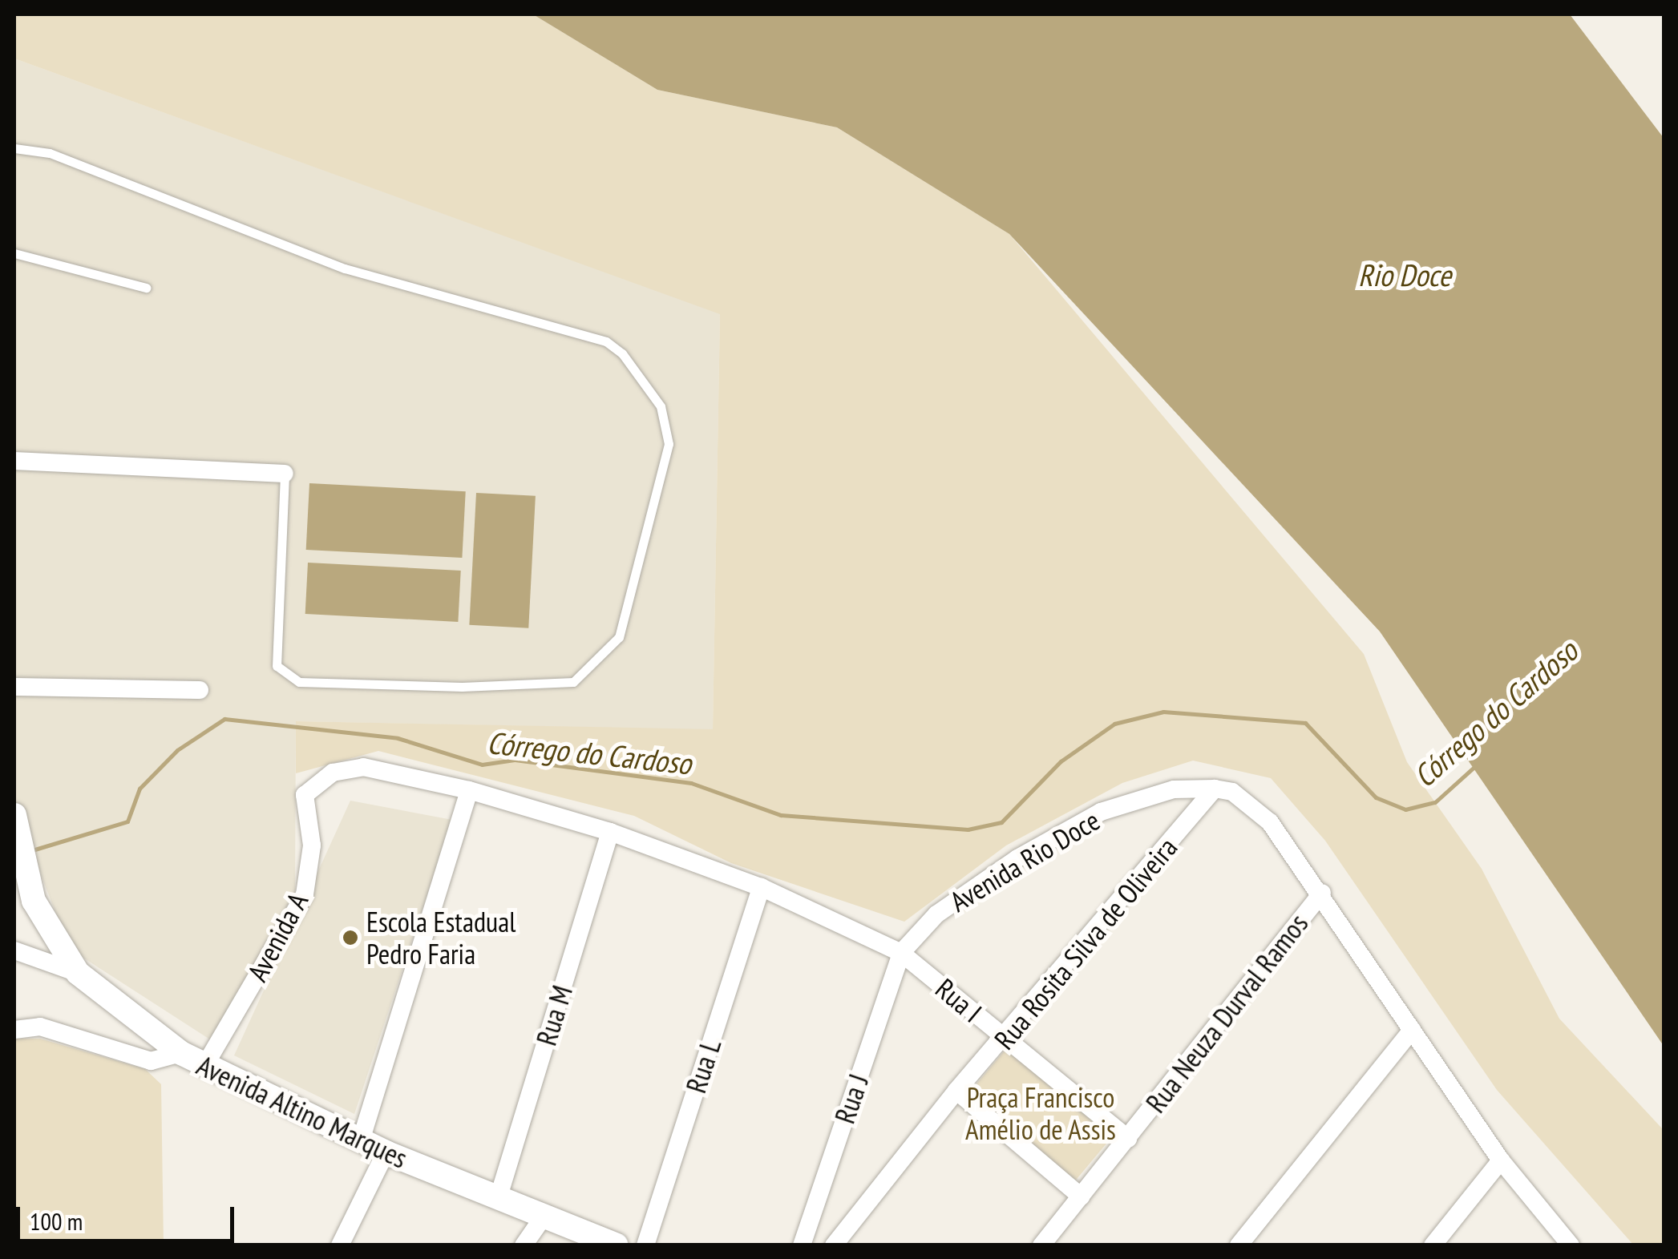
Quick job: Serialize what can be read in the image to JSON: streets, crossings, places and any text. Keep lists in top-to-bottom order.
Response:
{
  "streets": {
    "main road": ["Avenida Altino Marques"],
    "street": [
      "Avenida Rio Doce",
      "Avenida A",
      "Rua Rosita Silva de Oliveira",
      "Rua I",
      "Rua Neuza Durval Ramos",
      "Rua M",
      "Rua L",
      "Rua J"
    ]
  },
  "crossings": [
    ["Avenida Rio Doce", "Rua Rosita Silva de Oliveira"],
    ["Avenida Rio Doce", "Rua I"],
    ["Avenida Rio Doce", "Rua Neuza Durval Ramos"],
    ["Avenida Rio Doce", "Rua J"],
    ["Avenida A", "Avenida Altino Marques"],
    ["Rua Rosita Silva de Oliveira", "Rua I"],
    ["Rua I", "Rua Neuza Durval Ramos"],
    ["Rua I", "Rua J"],
    ["Rua M", "Avenida Altino Marques"]
  ],
  "water": ["Rio Doce", "Córrego do Cardoso"],
  "parks": ["Praça Francisco Amélio de Assis"],
  "places": ["Escola Estadual Pedro Faria"],
  "scale_bar": "100 m"
}
